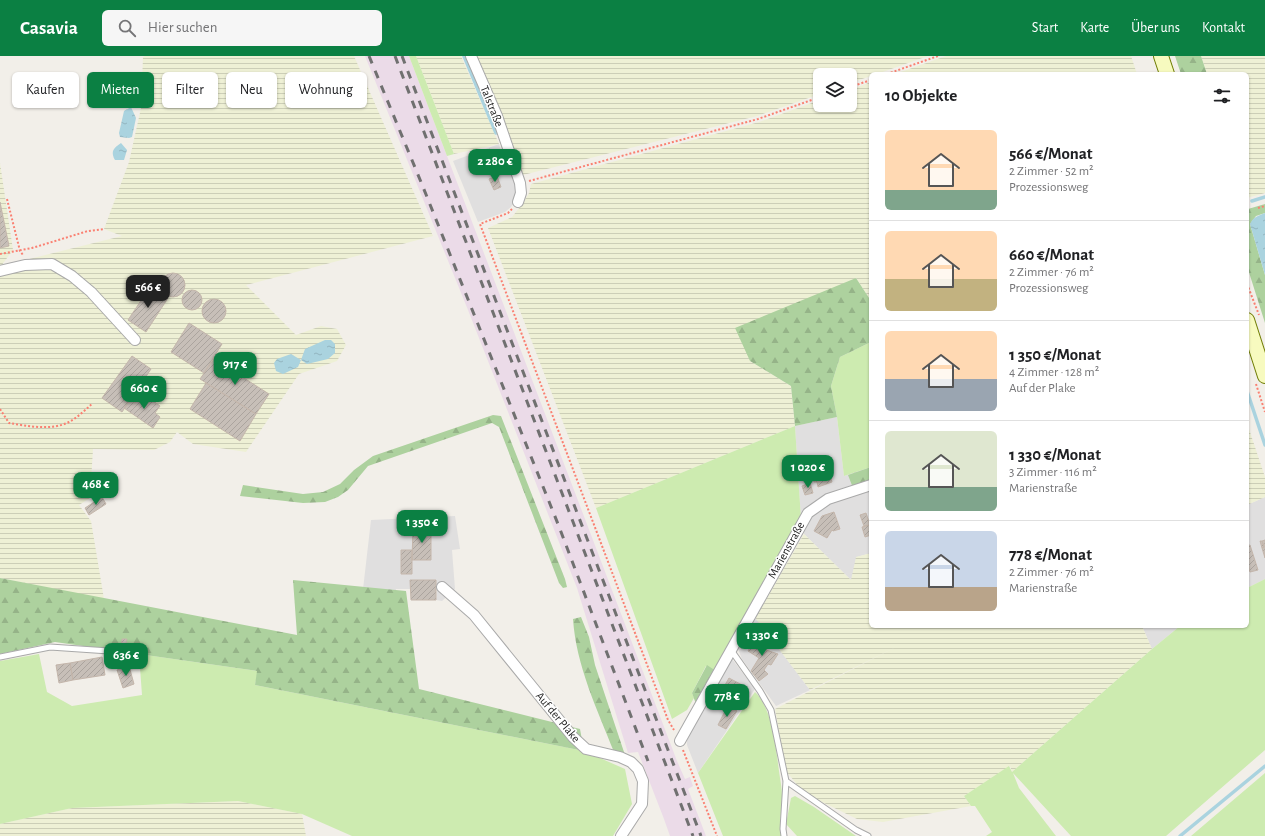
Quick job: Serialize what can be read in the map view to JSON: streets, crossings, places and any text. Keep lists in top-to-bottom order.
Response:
{
  "streets": {
    "street": ["Talstraße", "Marienstraße", "Auf der Plake"]
  },
  "page": {
    "header": "Casavia",
    "search": "Hier suchen",
    "nav": [
      "Start",
      "Karte",
      "Über uns",
      "Kontakt"
    ],
    "chip": [
      "Kaufen",
      "Mieten",
      "Filter",
      "Neu",
      "Wohnung"
    ],
    "heading": "10 Objekte",
    "list": [
      {
        "name": "566 €/Monat",
        "note": "2 Zimmer · 52 m² · Prozessionsweg"
      },
      {
        "name": "660 €/Monat",
        "note": "2 Zimmer · 76 m² · Prozessionsweg"
      },
      {
        "name": "1 350 €/Monat",
        "note": "4 Zimmer · 128 m² · Auf der Plake"
      },
      {
        "name": "1 330 €/Monat",
        "note": "3 Zimmer · 116 m² · Marienstraße"
      },
      {
        "name": "778 €/Monat",
        "note": "2 Zimmer · 76 m² · Marienstraße"
      }
    ],
    "price": [
      "2 280 €",
      "566 €",
      "917 €",
      "660 €",
      "1 020 €",
      "468 €",
      "1 350 €",
      "1 330 €",
      "636 €",
      "778 €"
    ]
  }
}
